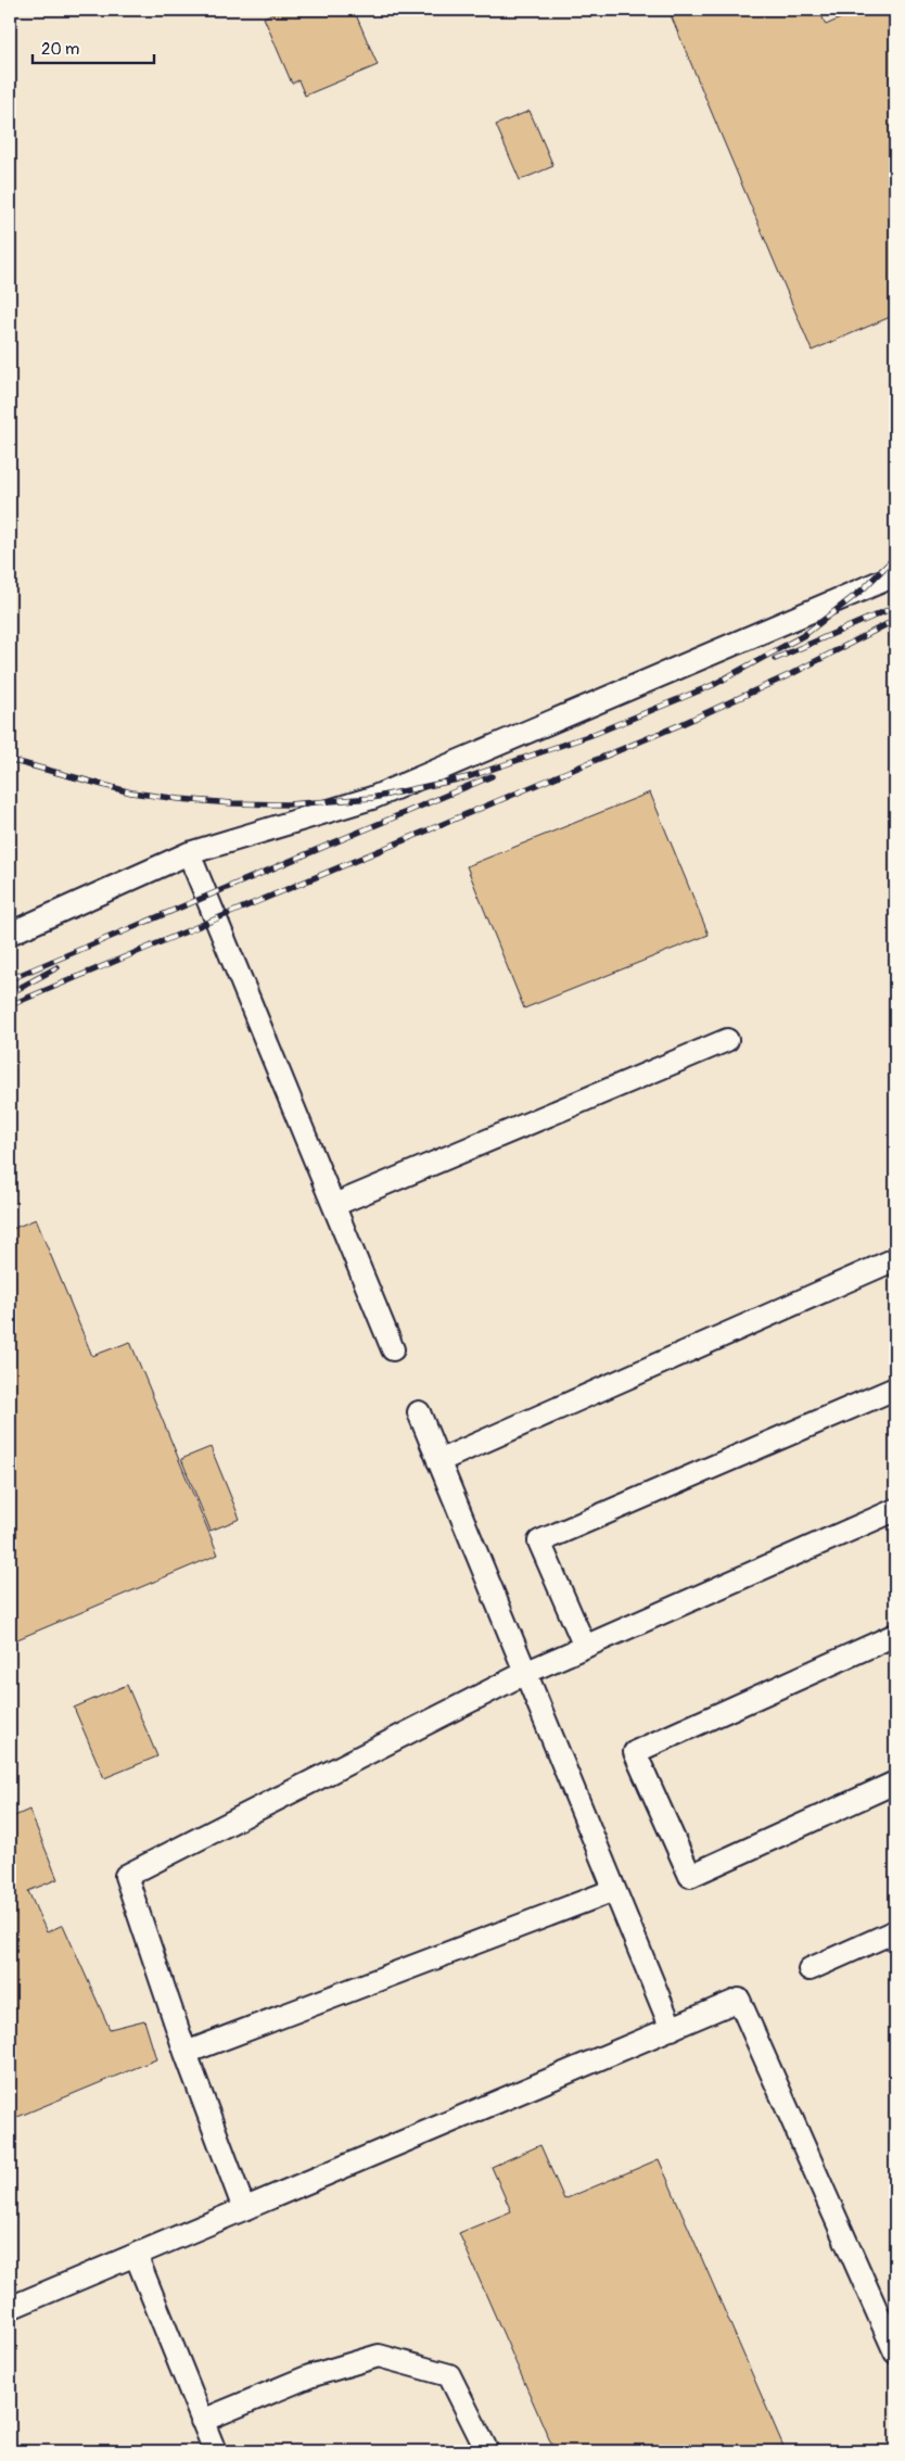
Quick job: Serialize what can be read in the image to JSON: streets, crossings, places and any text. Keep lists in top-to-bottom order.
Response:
{
  "scale_bar": "20 m"
}
